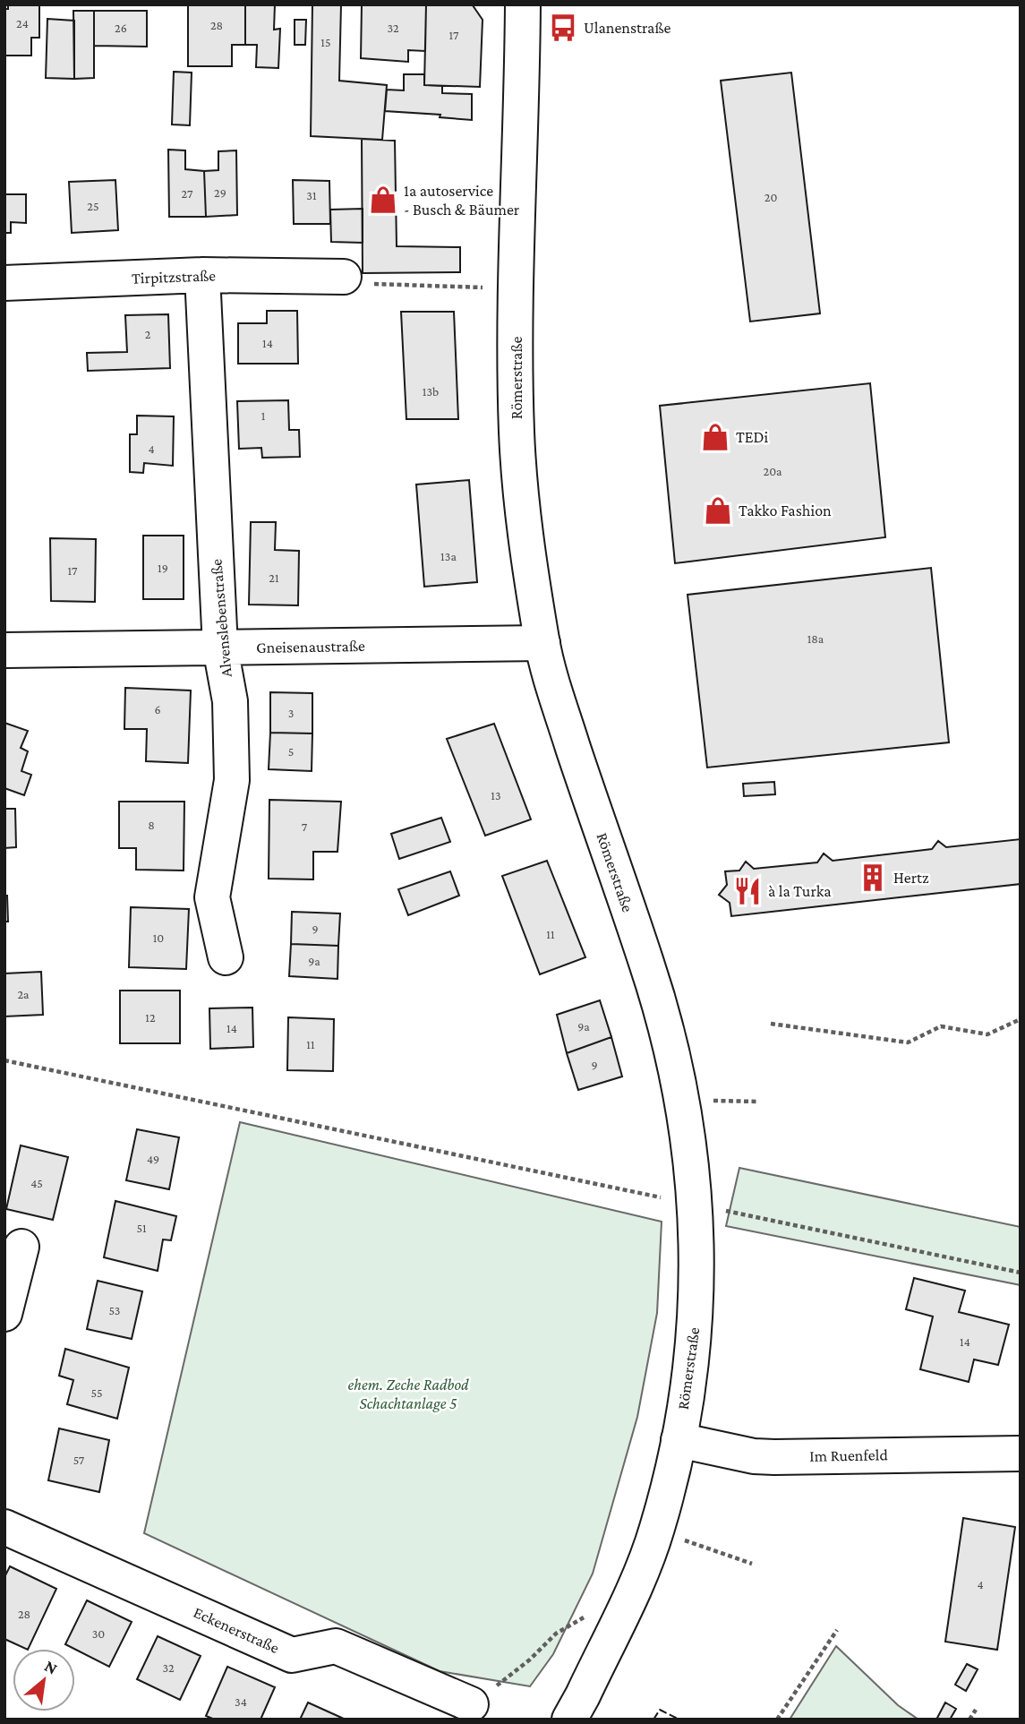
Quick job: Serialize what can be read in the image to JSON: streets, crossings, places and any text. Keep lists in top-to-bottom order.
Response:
{
  "streets": {
    "street": [
      "Tirpitzstraße",
      "Römerstraße",
      "Alvenslebenstraße",
      "Gneisenaustraße",
      "Im Ruenfeld",
      "Eckenerstraße"
    ]
  },
  "crossings": [
    ["Tirpitzstraße", "Alvenslebenstraße"],
    ["Römerstraße", "Gneisenaustraße"],
    ["Römerstraße", "Im Ruenfeld"],
    ["Alvenslebenstraße", "Gneisenaustraße"]
  ],
  "parks": ["ehem. Zeche Radbod Schachtanlage 5"],
  "places": {
    "bus stop": ["Ulanenstraße"],
    "shop": ["1a autoservice - Busch & Bäumer", "TEDi", "Takko Fashion"],
    "building": ["Hertz"],
    "restaurant": ["à la Turka"]
  },
  "house_numbers": [
    "24",
    "28",
    "26",
    "32",
    "17",
    "15",
    "29",
    "27",
    "31",
    "20",
    "25",
    "2",
    "14",
    "13b",
    "1",
    "4",
    "20a",
    "13a",
    "19",
    "17",
    "21",
    "18a",
    "6",
    "3",
    "5",
    "13",
    "8",
    "7",
    "9",
    "11",
    "10",
    "9a",
    "2a",
    "12",
    "9a",
    "14",
    "11",
    "9",
    "49",
    "45",
    "51",
    "53",
    "14",
    "55",
    "57",
    "4",
    "28",
    "30",
    "32",
    "34"
  ],
  "north": "top right"
}
